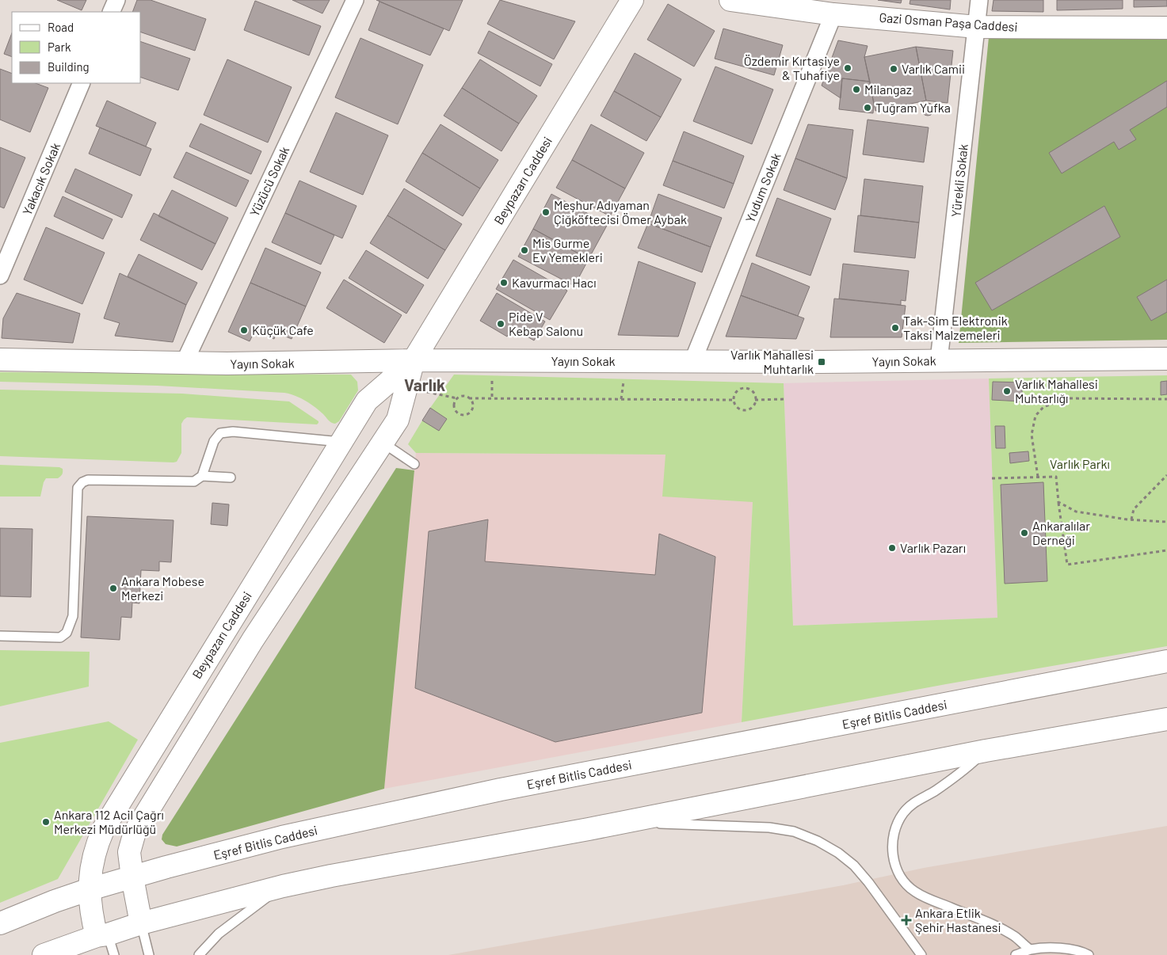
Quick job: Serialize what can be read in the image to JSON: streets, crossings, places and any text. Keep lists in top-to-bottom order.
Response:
{
  "streets": {
    "street": [
      "Gazi Osman Paşa Caddesi",
      "Yakacık Sokak",
      "Beypazarı Caddesi",
      "Yürekli Sokak",
      "Yüzücü Sokak",
      "Yudum Sokak",
      "Yayın Sokak",
      "Eşref Bitlis Caddesi"
    ]
  },
  "crossings": [
    ["Gazi Osman Paşa Caddesi", "Yürekli Sokak"],
    ["Gazi Osman Paşa Caddesi", "Yudum Sokak"],
    ["Beypazarı Caddesi", "Yayın Sokak"],
    ["Beypazarı Caddesi", "Eşref Bitlis Caddesi"],
    ["Yürekli Sokak", "Yayın Sokak"],
    ["Yüzücü Sokak", "Yayın Sokak"],
    ["Yudum Sokak", "Yayın Sokak"]
  ],
  "districts": ["Varlık"],
  "parks": ["Varlık Parkı"],
  "places": {
    "other": [
      "Özdemir Kırtasiye & Tuhafiye",
      "Varlık Camii",
      "Milangaz",
      "Tuğram Yufka",
      "Meşhur Adıyaman Çiğköftecisi Ömer Aybak",
      "Mis Gurme Ev Yemekleri",
      "Kavurmacı Hacı",
      "Pide V Kebap Salonu",
      "Tak-Sim Elektronik Taksi Malzemeleri",
      "Küçük Cafe",
      "Varlık Mahallesi Muhtarlığı",
      "Ankaralılar Derneği",
      "Varlık Pazarı",
      "Ankara Mobese Merkezi",
      "Ankara 112 Acil Çağrı Merkezi Müdürlüğü"
    ],
    "transit": ["Varlık Mahallesi Muhtarlık"],
    "health": ["Ankara Etlik Şehir Hastanesi"]
  },
  "legend": ["Road", "Park", "Building"]
}
